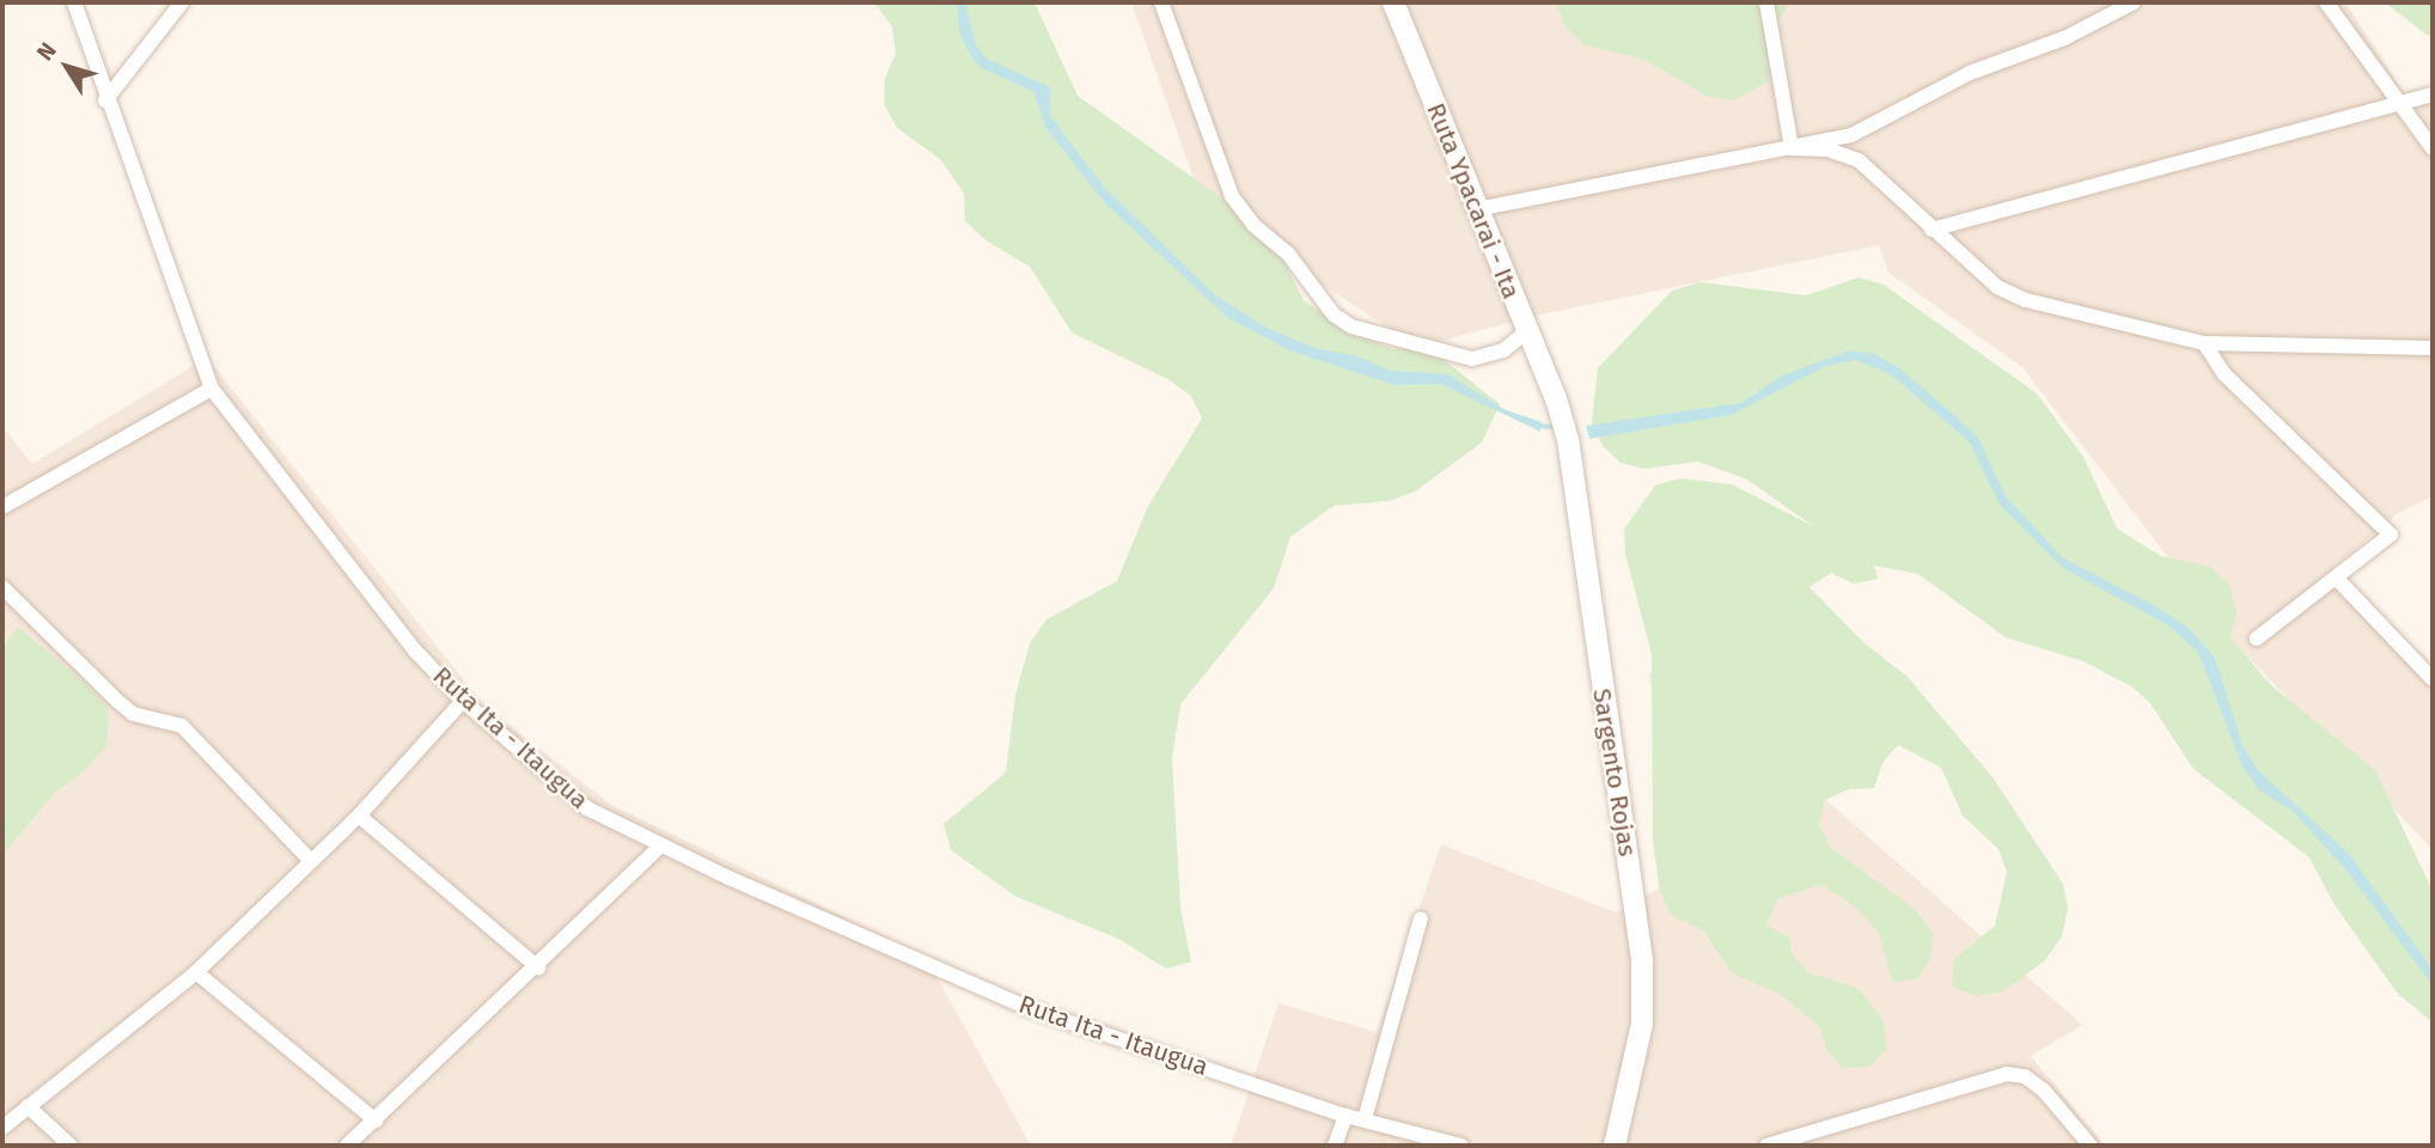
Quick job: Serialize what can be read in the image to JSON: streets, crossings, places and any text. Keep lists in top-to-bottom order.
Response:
{
  "streets": {
    "street": ["Ruta Ypacarai - Ita", "Ruta Ita - Itaugua", "Sargento Rojas"]
  },
  "crossings": [
    ["Ruta Ypacarai - Ita", "Sargento Rojas"]
  ],
  "north": "top left"
}
